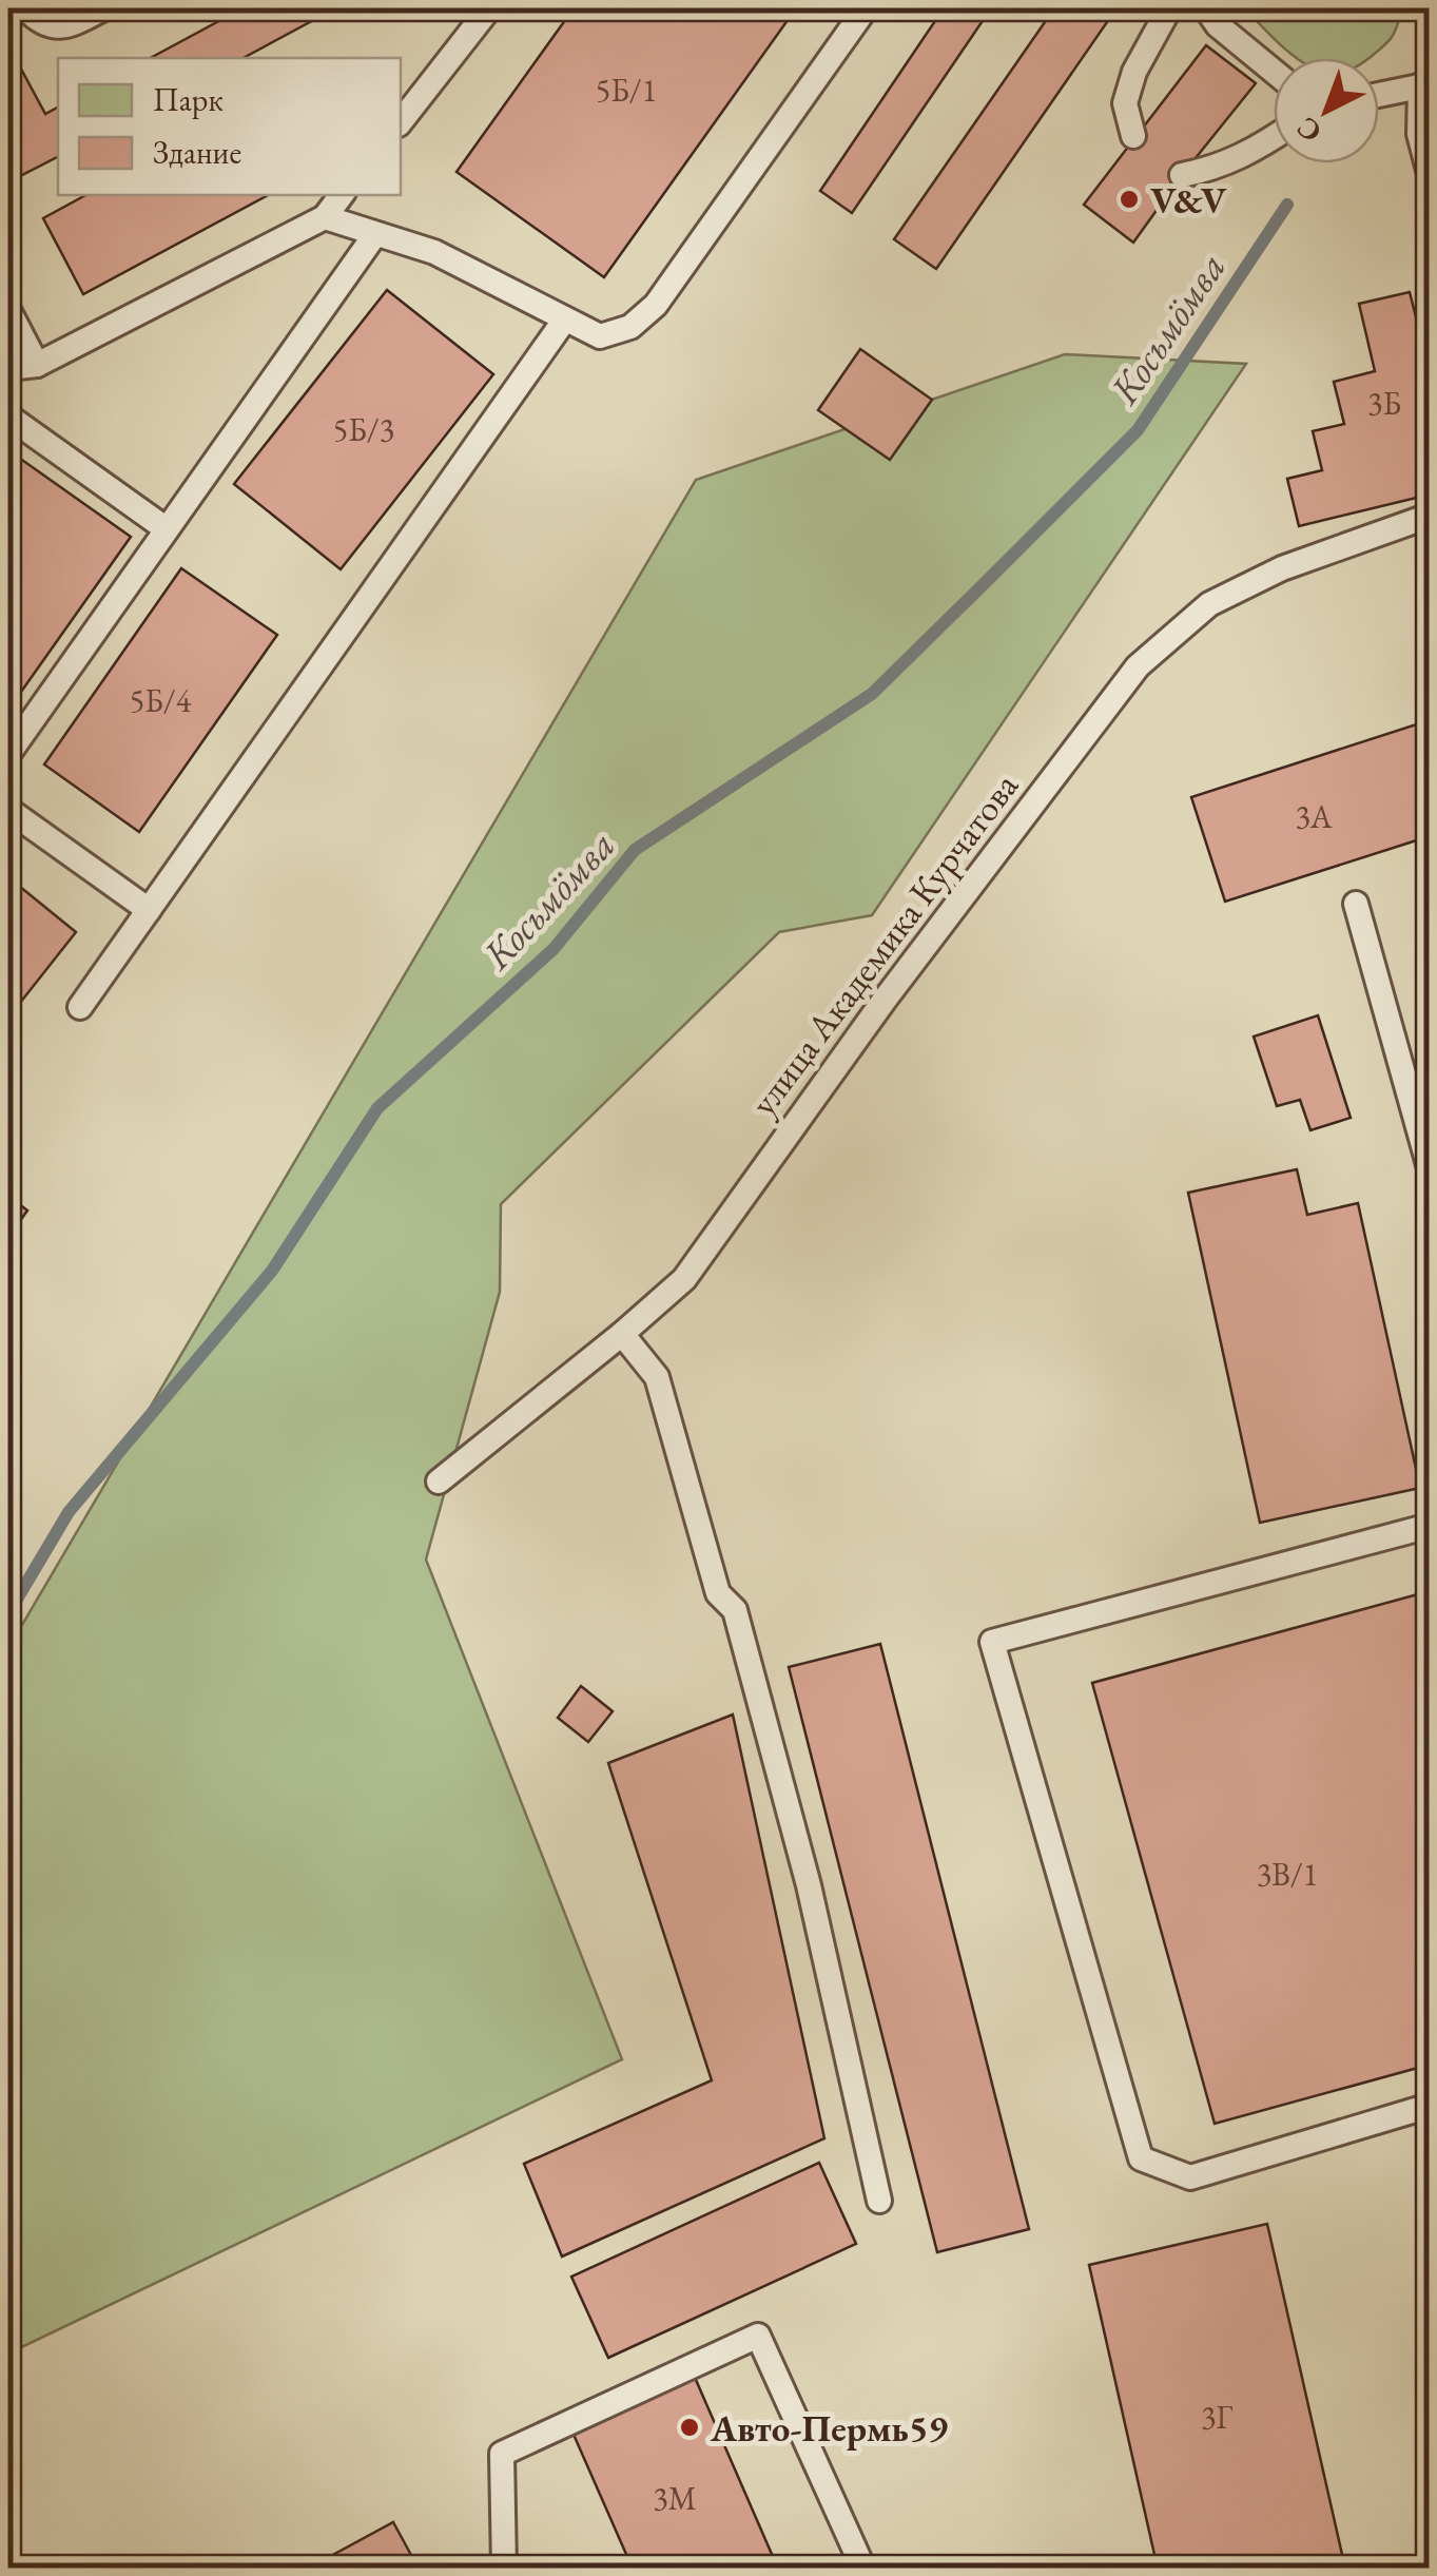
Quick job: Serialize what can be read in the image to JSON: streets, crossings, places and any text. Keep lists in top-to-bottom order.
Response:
{
  "streets": {
    "lane": ["улица Академика Курчатова"]
  },
  "water": ["Косьмӧмва"],
  "places": ["V&V", "Авто-Пермь59"],
  "house_numbers": [
    "5Б/1",
    "3Б",
    "5Б/3",
    "5Б/4",
    "3А",
    "3В/1",
    "3Г",
    "3М"
  ],
  "legend": ["Парк", "Здание"],
  "north": "bottom left"
}
